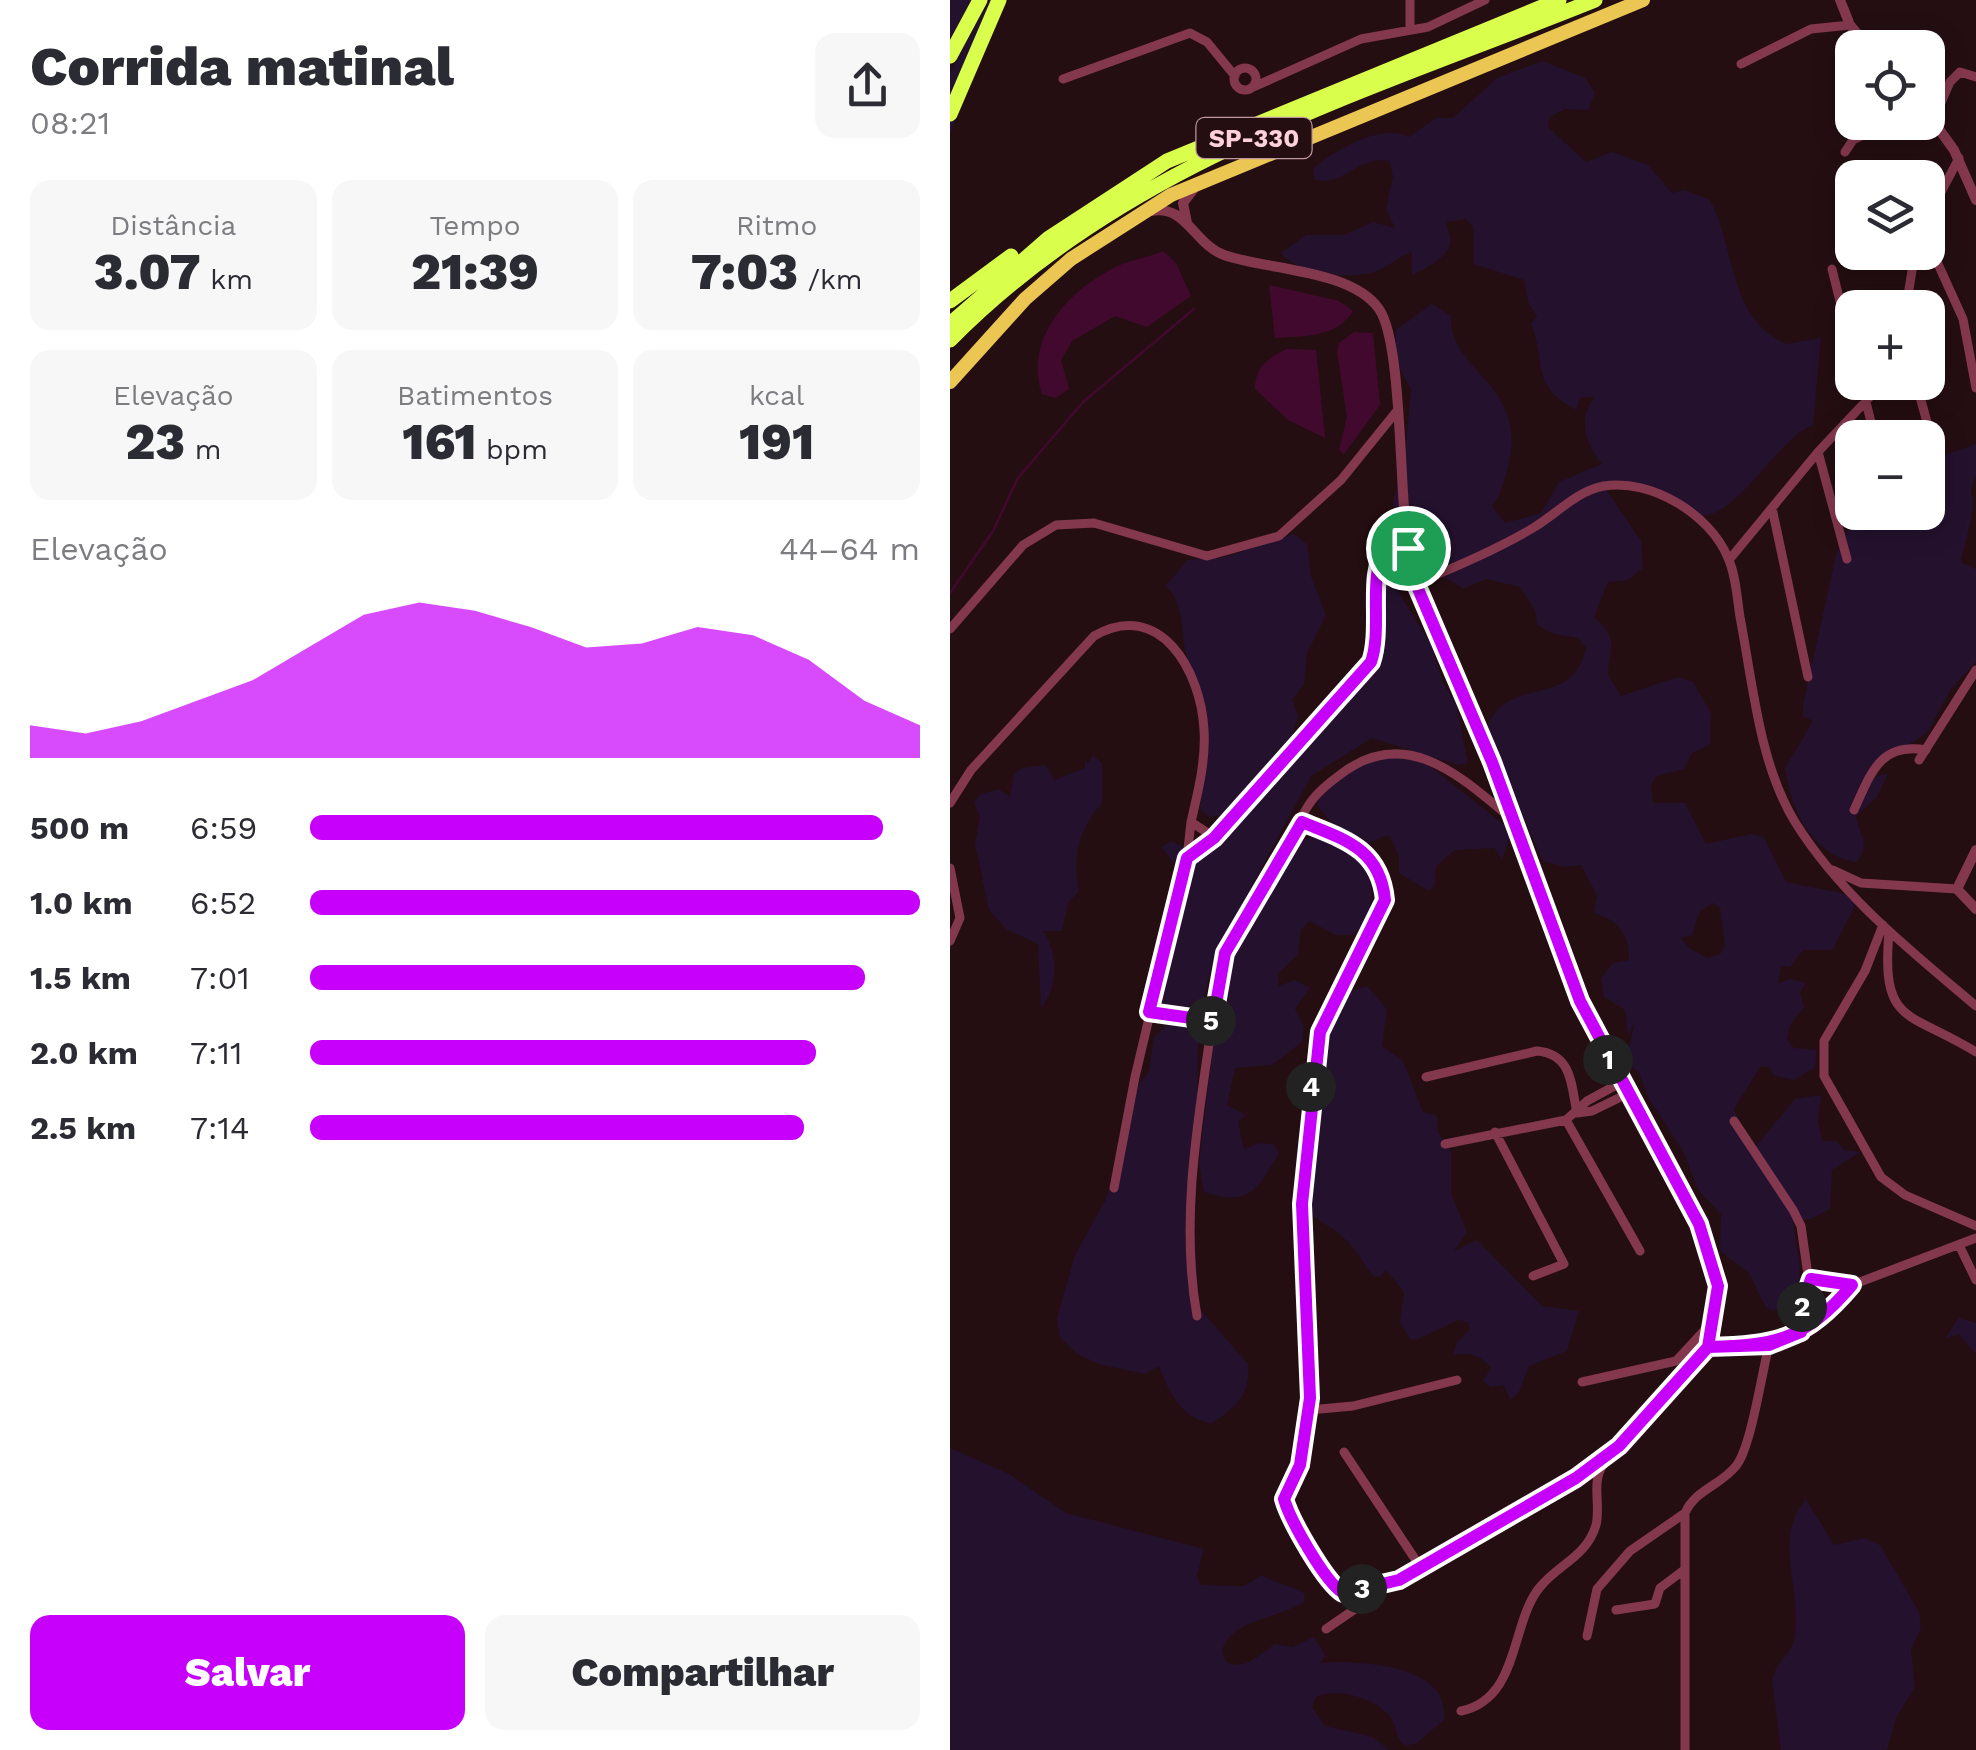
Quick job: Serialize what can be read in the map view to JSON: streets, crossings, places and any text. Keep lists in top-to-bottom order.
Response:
{
  "streets": {
    "highway": ["SP-330"]
  },
  "page": {
    "heading": ["Corrida matinal", "08:21"],
    "map_buttons": ["+", "−"],
    "stats": [
      ["Distância", "3.07 km"],
      ["Tempo", "21:39"],
      ["Ritmo", "7:03 /km"],
      ["Elevação", "23 m"],
      ["Batimentos", "161 bpm"],
      ["kcal", "191"]
    ],
    "chart": ["Elevação", "44–64 m"],
    "list": [
      {
        "name": "500 m",
        "note": "6:59"
      },
      {
        "name": "1.0 km",
        "note": "6:52"
      },
      {
        "name": "1.5 km",
        "note": "7:01"
      },
      {
        "name": "2.0 km",
        "note": "7:11"
      },
      {
        "name": "2.5 km",
        "note": "7:14"
      }
    ],
    "pins": [
      "5",
      "1",
      "4",
      "2",
      "3"
    ],
    "buttons": ["Salvar", "Compartilhar"]
  }
}
